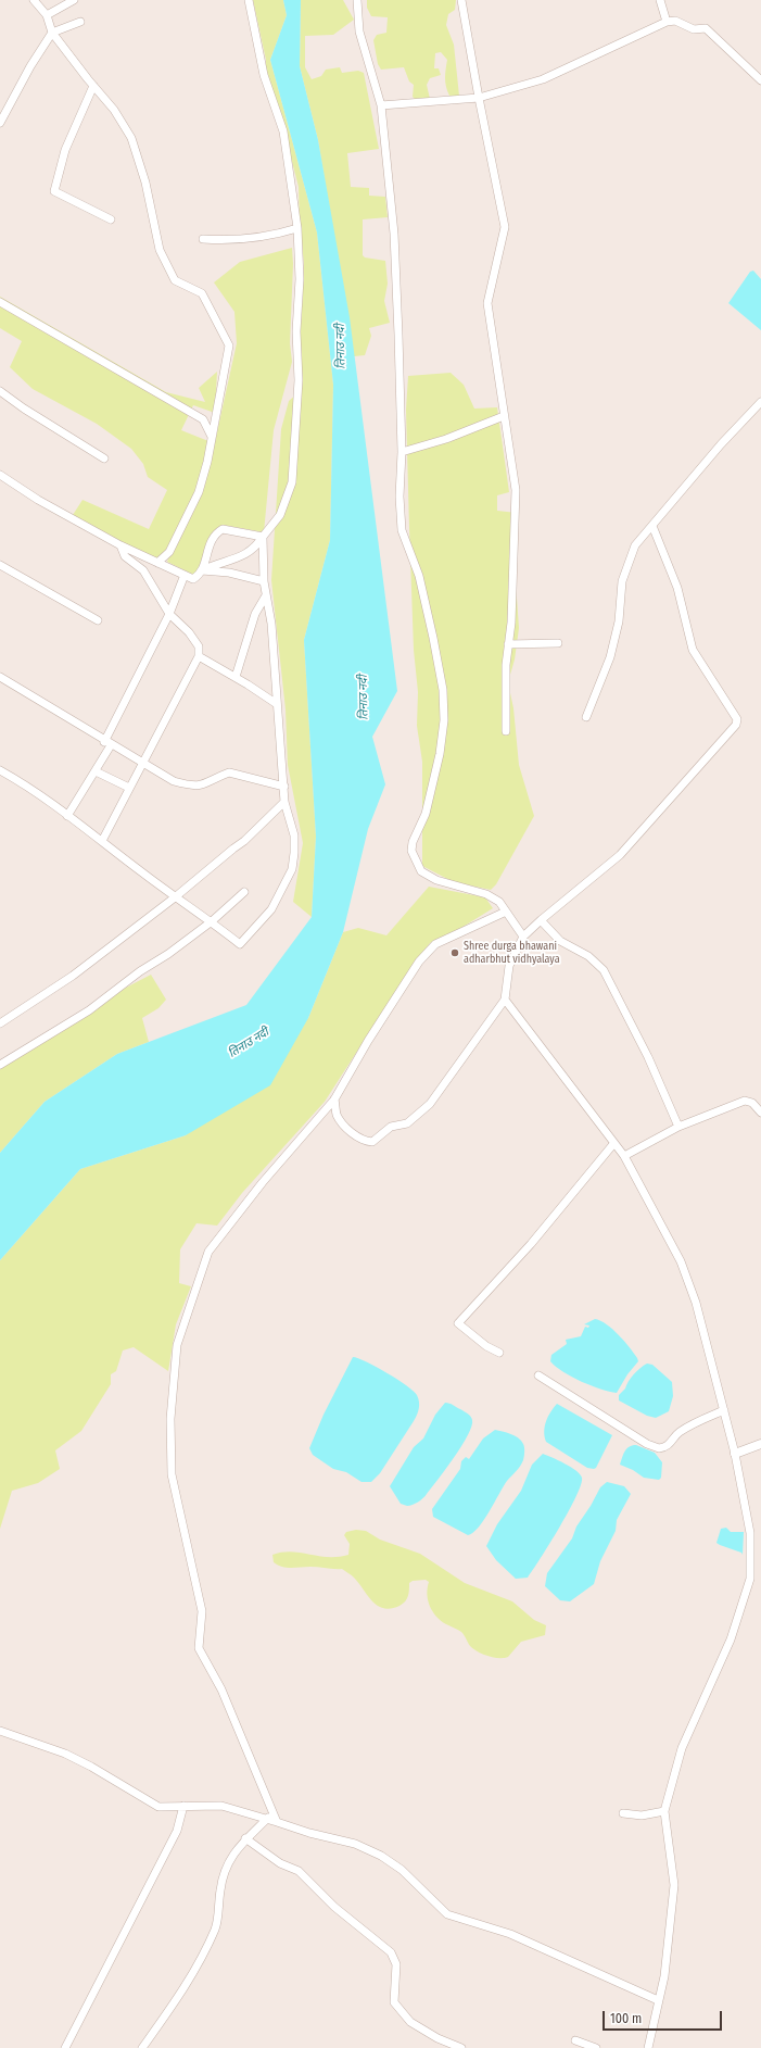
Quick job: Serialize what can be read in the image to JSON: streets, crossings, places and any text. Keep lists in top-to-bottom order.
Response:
{
  "water": ["तिनाउ नदी"],
  "places": ["Shree durga bhawani adharbhut vidhyalaya"],
  "scale_bar": "100 m"
}
